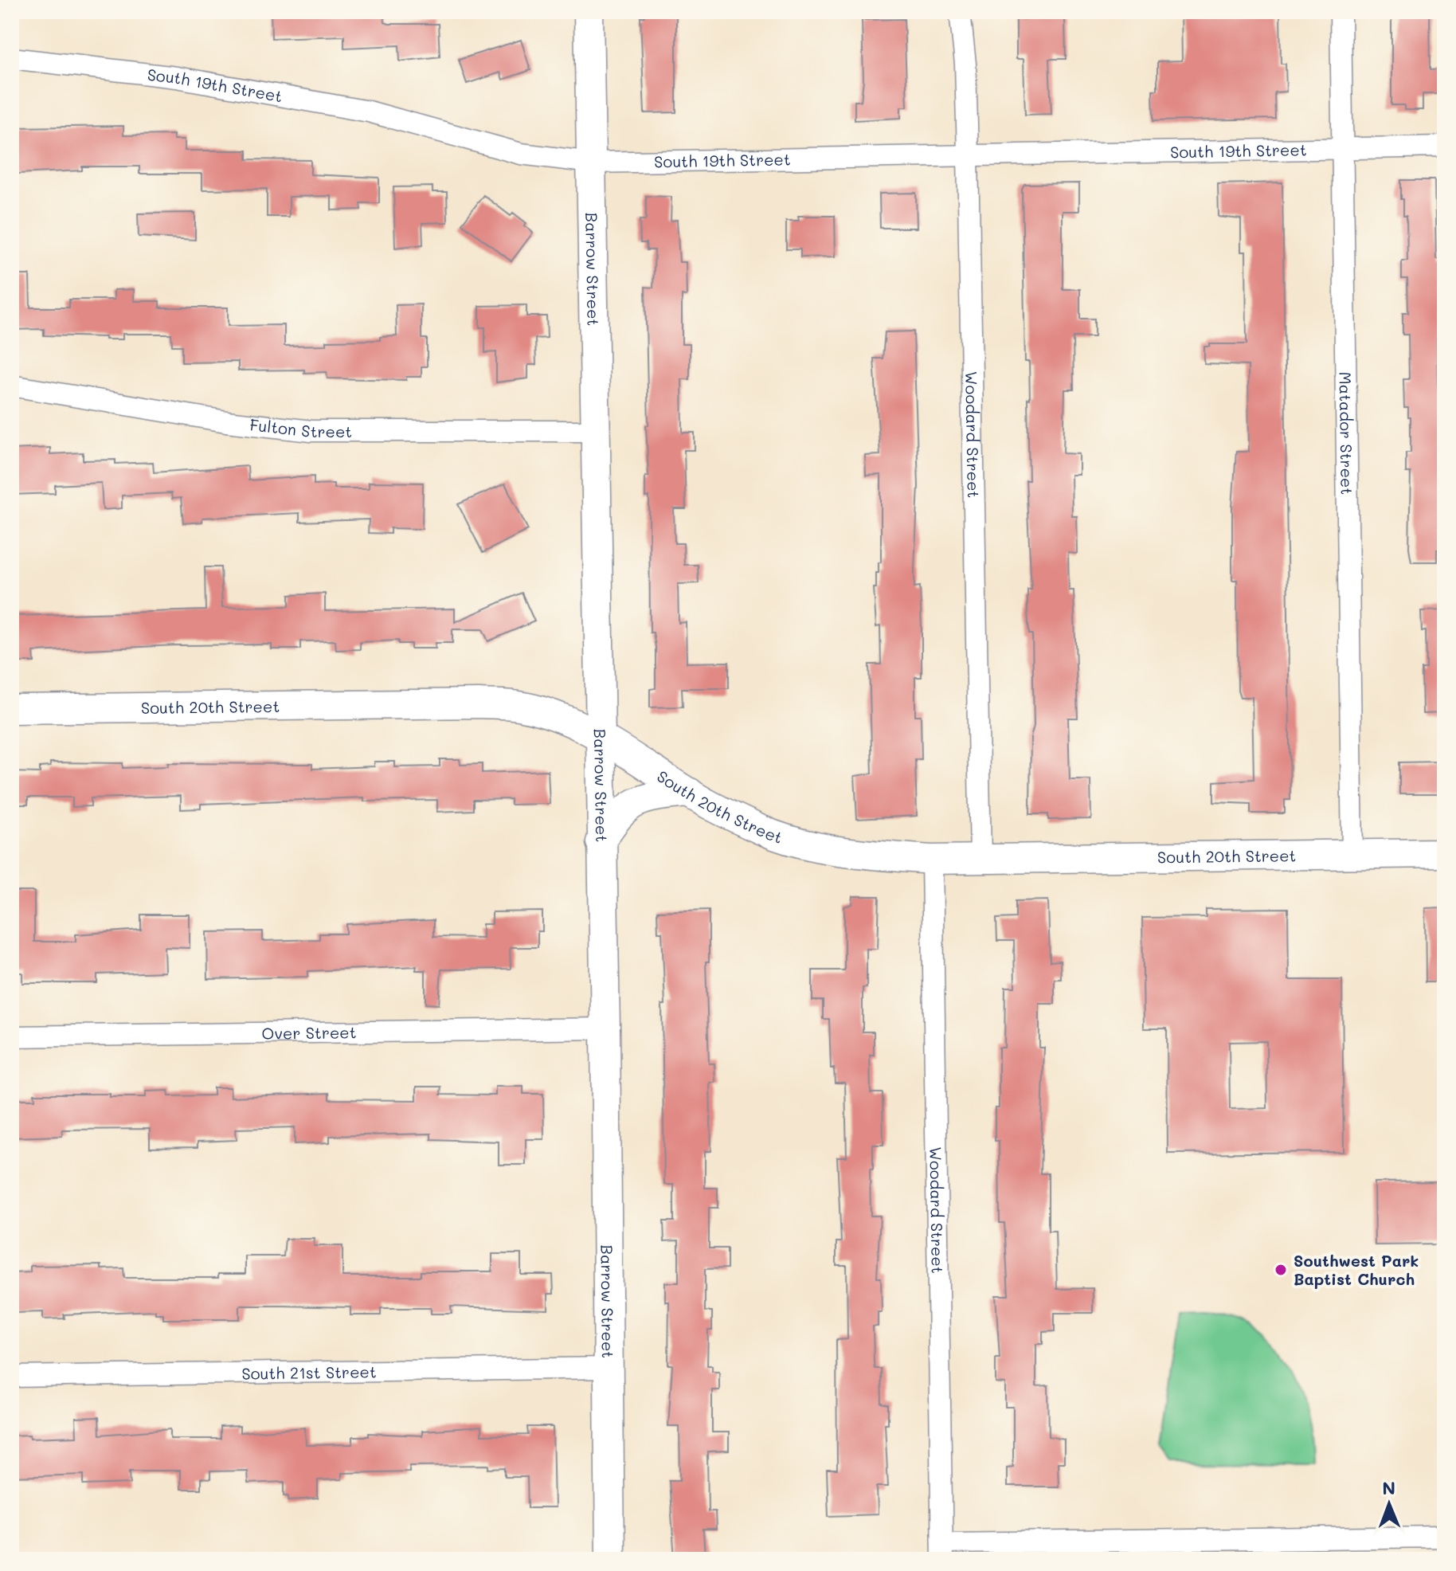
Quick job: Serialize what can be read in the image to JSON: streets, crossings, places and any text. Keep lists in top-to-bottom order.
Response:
{
  "streets": {
    "main road": ["Barrow Street", "South 20th Street"],
    "street": [
      "South 19th Street",
      "Fulton Street",
      "Matador Street",
      "Woodard Street",
      "Over Street",
      "South 21st Street"
    ]
  },
  "crossings": [
    ["South 19th Street", "Barrow Street"],
    ["South 19th Street", "Matador Street"],
    ["South 19th Street", "Woodard Street"],
    ["Barrow Street", "Fulton Street"],
    ["Barrow Street", "South 20th Street"],
    ["Barrow Street", "Over Street"],
    ["Barrow Street", "South 21st Street"],
    ["Matador Street", "South 20th Street"],
    ["Woodard Street", "South 20th Street"]
  ],
  "places": ["Southwest Park Baptist Church"],
  "north": "top"
}
